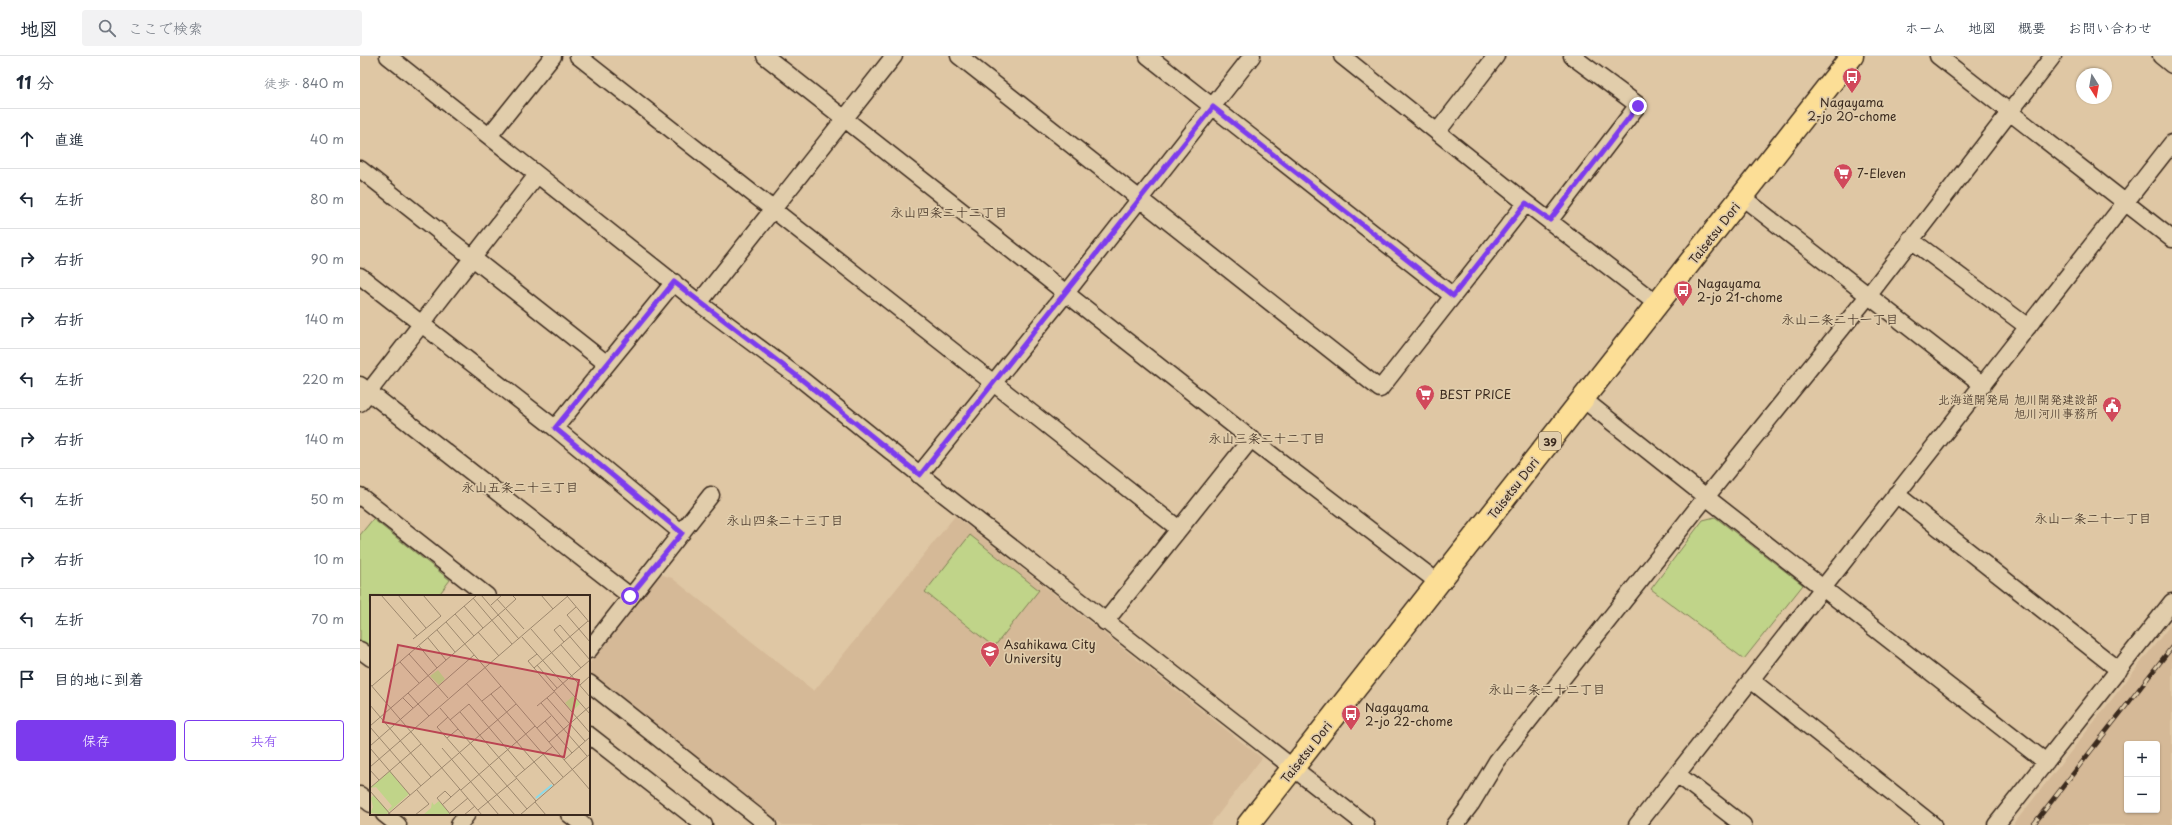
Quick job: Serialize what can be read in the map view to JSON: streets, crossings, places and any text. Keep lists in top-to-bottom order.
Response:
{
  "streets": {
    "highway": ["Taisetsu Dori", "39"]
  },
  "districts": [
    "永山四条二十二丁目",
    "永山二条二十一丁目",
    "永山三条二十二丁目",
    "永山五条二十三丁目",
    "永山一条二十一丁目",
    "永山四条二十三丁目",
    "永山二条二十二丁目"
  ],
  "places": {
    "bus stop": ["Nagayama 2-jo 20-chome", "Nagayama 2-jo 21-chome", "Nagayama 2-jo 22-chome"],
    "supermarket": ["7-Eleven", "BEST PRICE"],
    "public building": ["北海道開発局 旭川開発建設部 旭川河川事務所"],
    "school or university": ["Asahikawa City University"]
  },
  "north": "bottom",
  "page": {
    "header": "地図",
    "search": "ここで検索",
    "nav": [
      "ホーム",
      "地図",
      "概要",
      "お問い合わせ"
    ],
    "heading": ["11 分", "徒歩 · 840 m"],
    "list": [
      ["直進", "40 m"],
      ["左折", "80 m"],
      ["右折", "90 m"],
      ["右折", "140 m"],
      ["左折", "220 m"],
      ["右折", "140 m"],
      ["左折", "50 m"],
      ["右折", "10 m"],
      ["左折", "70 m"],
      "目的地に到着"
    ],
    "buttons": ["保存", "共有"],
    "map_buttons": ["+", "−"]
  }
}
